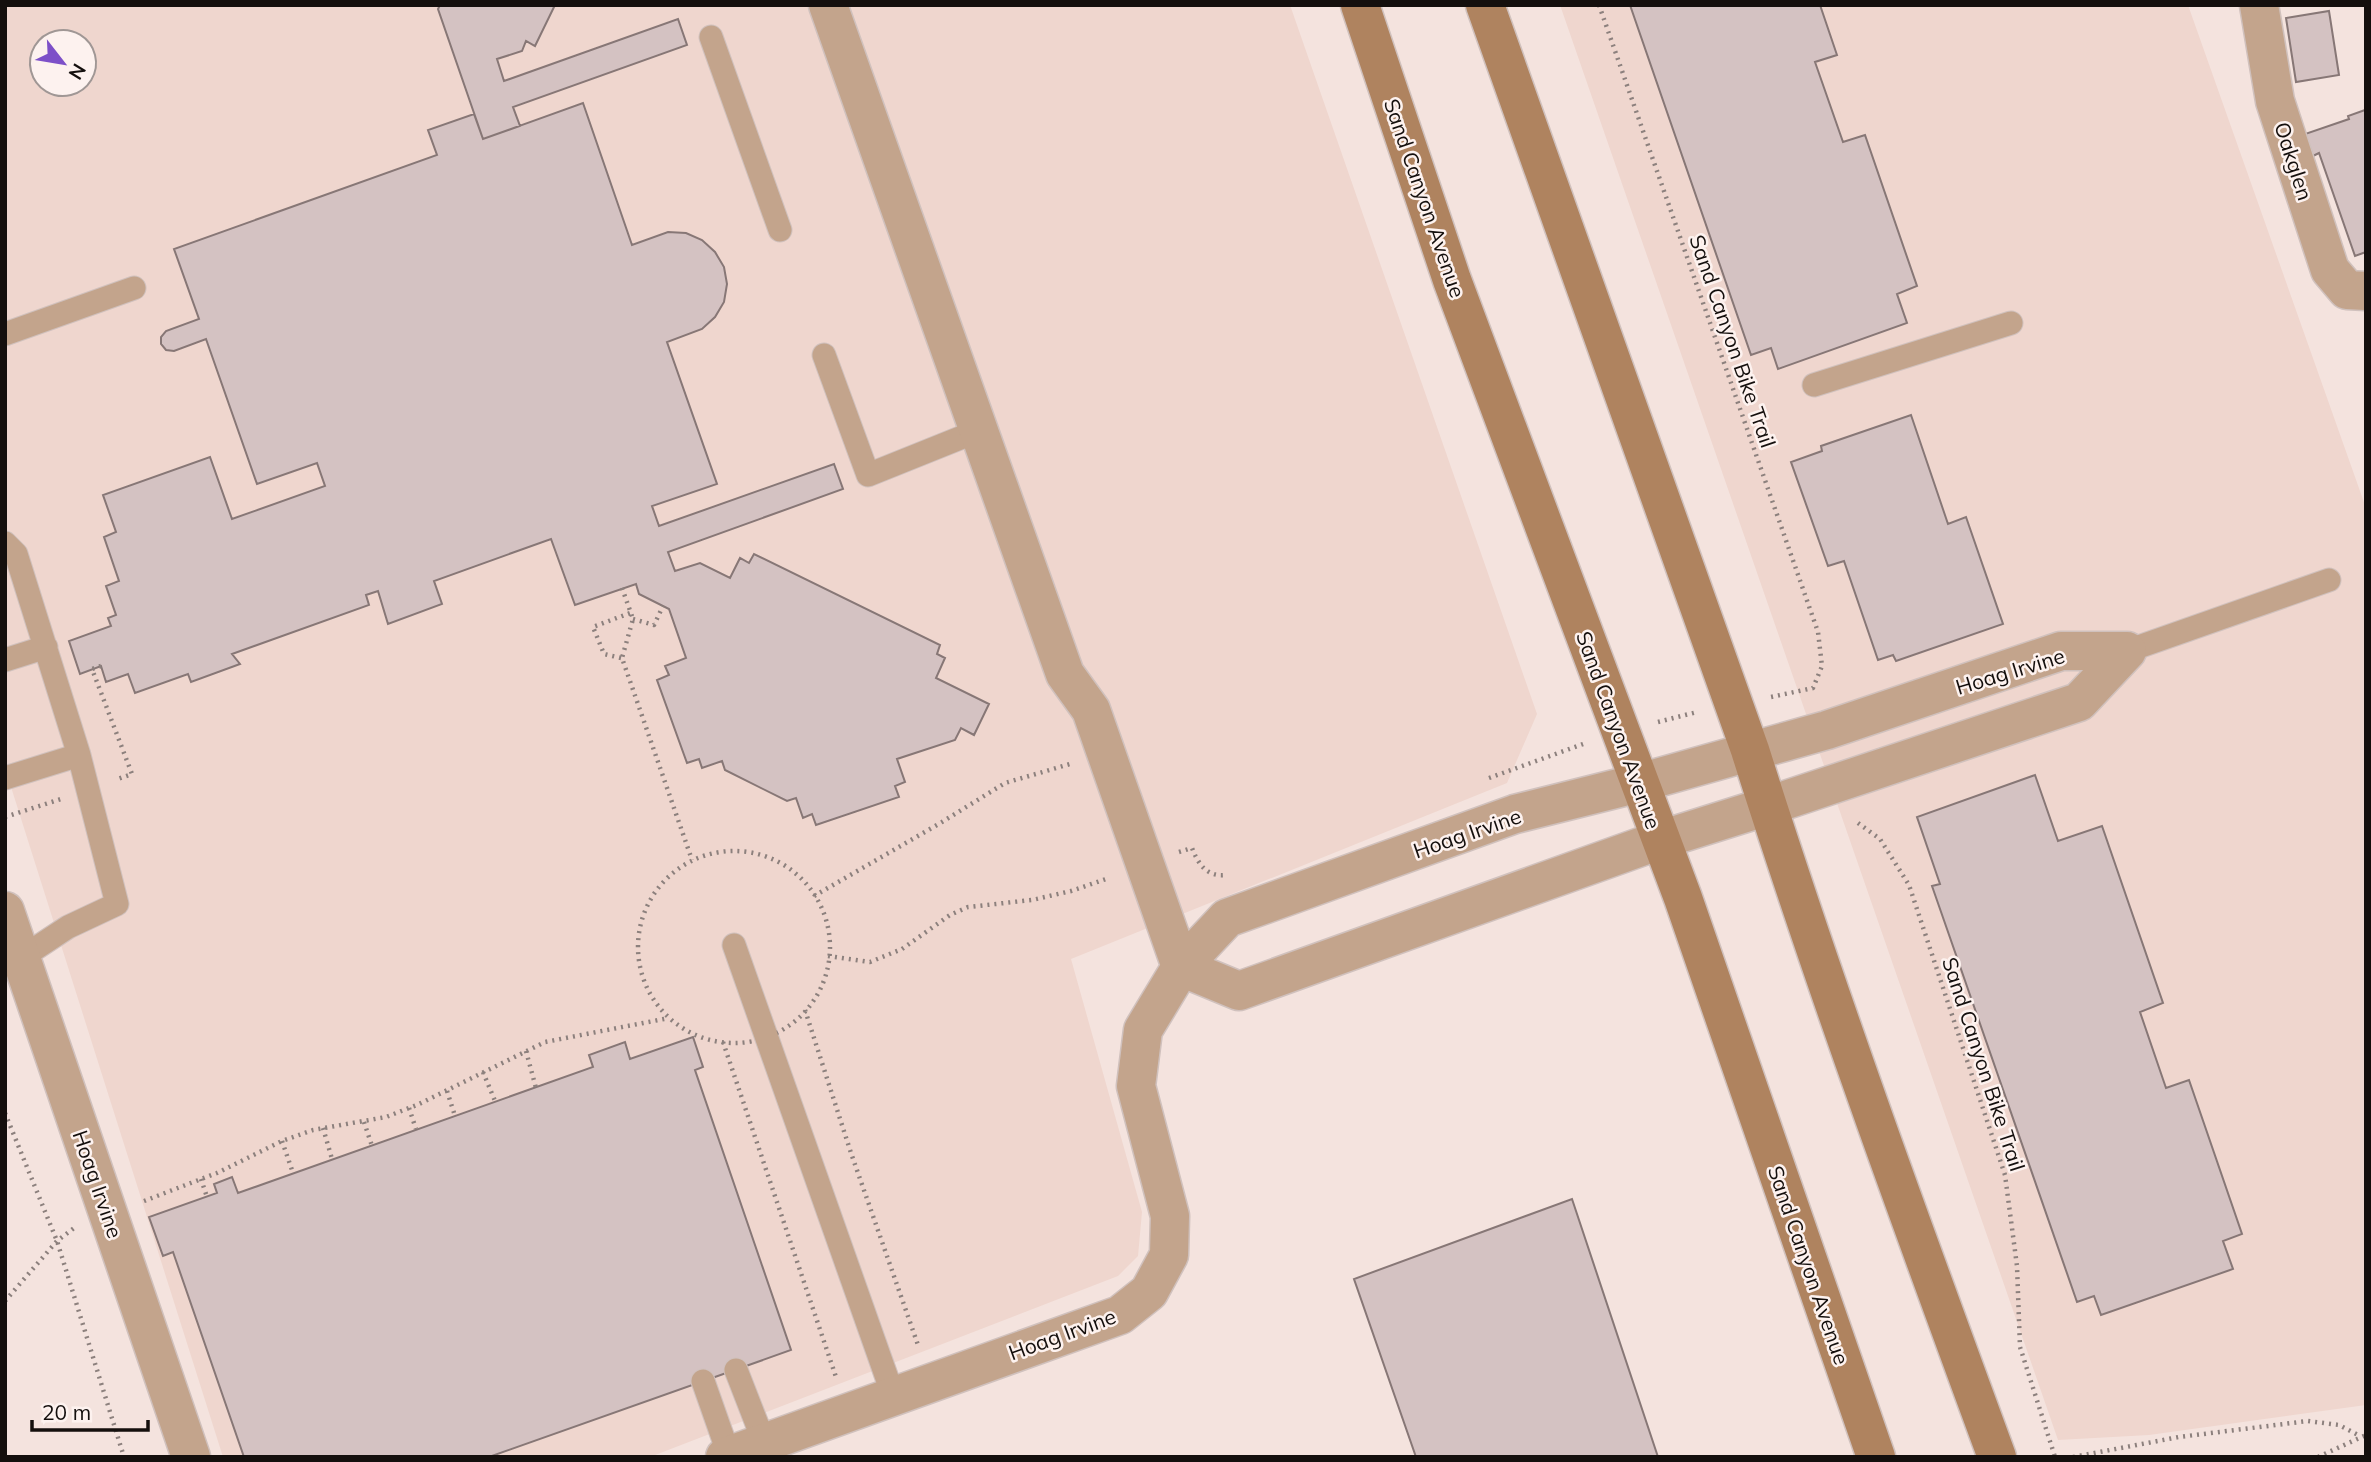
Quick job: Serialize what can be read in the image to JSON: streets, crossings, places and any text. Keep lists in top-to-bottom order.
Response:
{
  "streets": {
    "main road": ["Sand Canyon Avenue"],
    "street": ["Oakglen", "Hoag Irvine"],
    "path": ["Sand Canyon Bike Trail"]
  },
  "crossings": [
    ["Sand Canyon Avenue", "Hoag Irvine"]
  ],
  "scale_bar": "20 m",
  "north": "bottom right"
}
